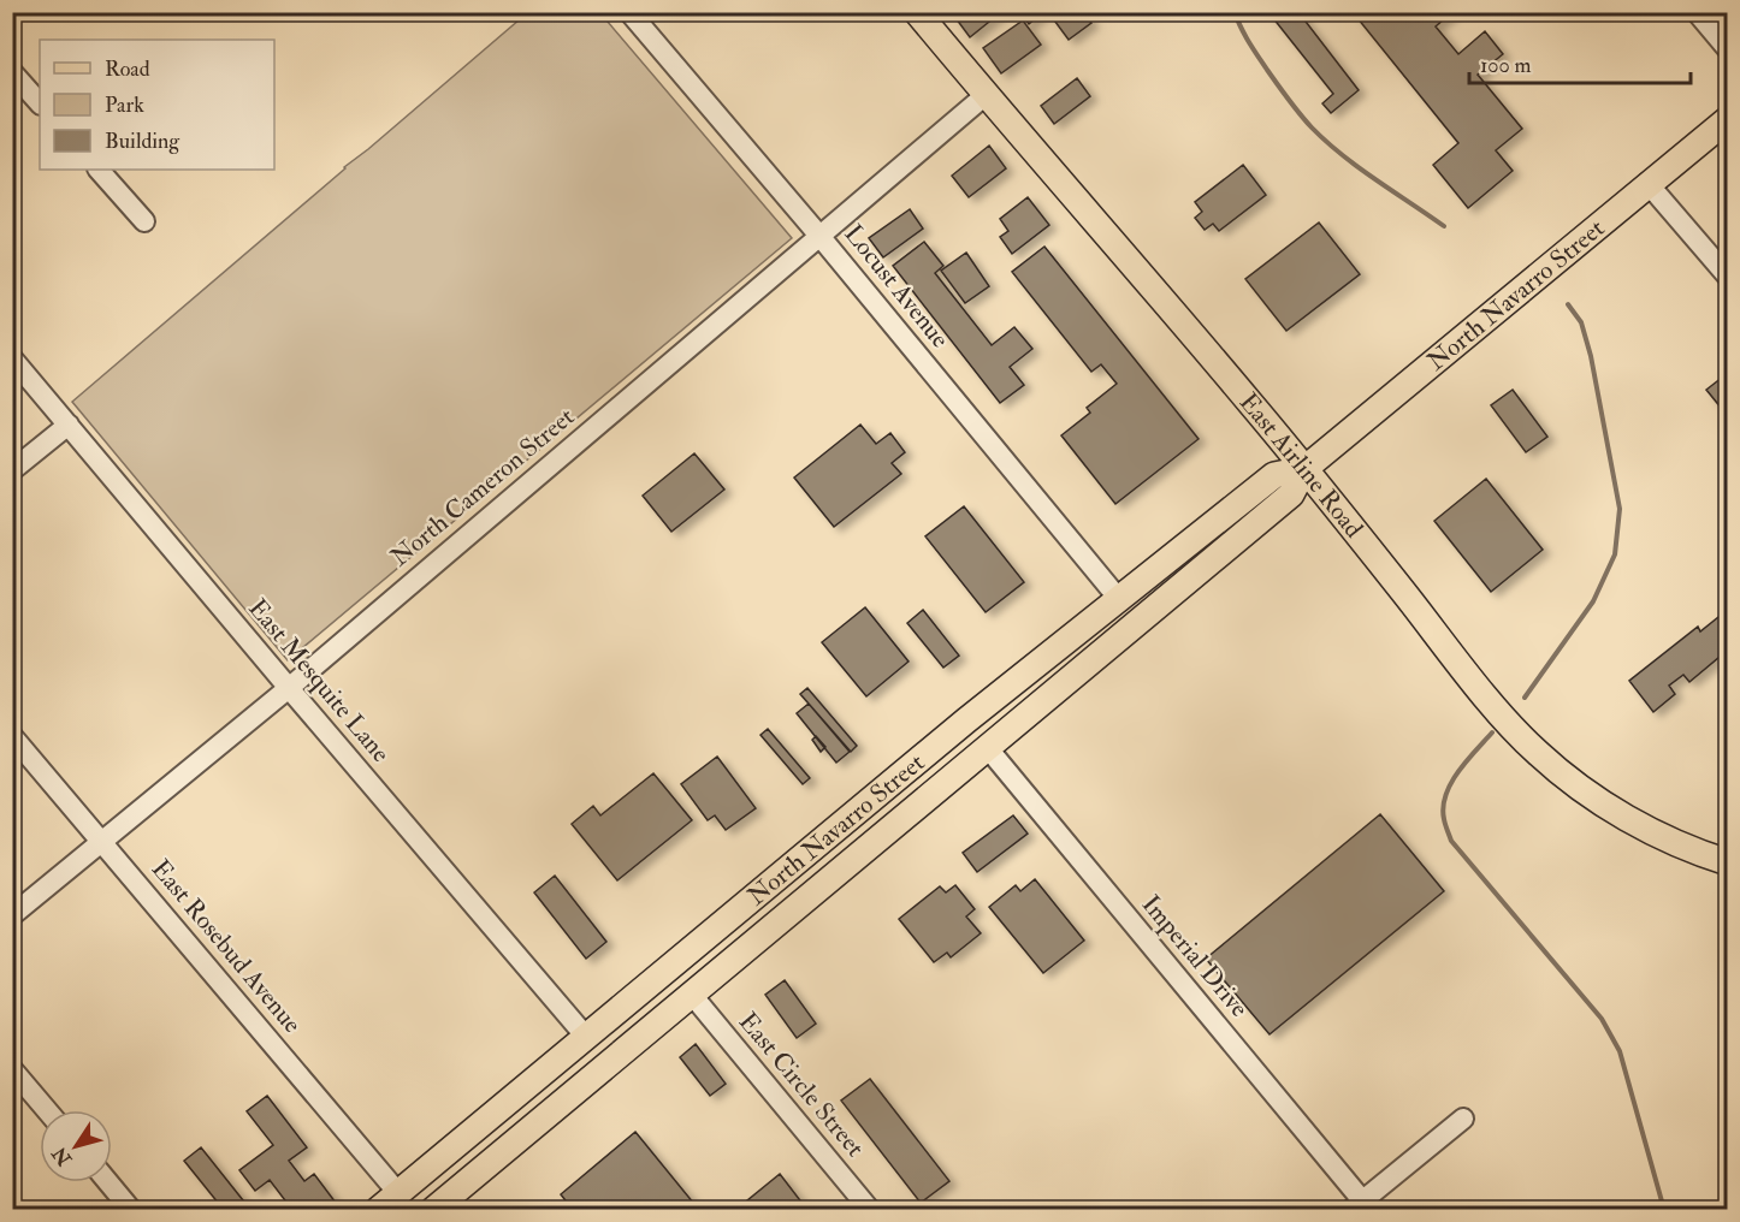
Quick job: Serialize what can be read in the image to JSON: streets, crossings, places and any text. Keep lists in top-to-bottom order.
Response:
{
  "streets": {
    "main road": ["North Navarro Street", "East Airline Road"],
    "street": [
      "Locust Avenue",
      "North Cameron Street",
      "East Mesquite Lane",
      "East Rosebud Avenue",
      "Imperial Drive",
      "East Circle Street"
    ]
  },
  "crossings": [
    ["Locust Avenue", "North Navarro Street"],
    ["Locust Avenue", "North Cameron Street"],
    ["North Navarro Street", "East Airline Road"],
    ["North Navarro Street", "East Mesquite Lane"],
    ["North Navarro Street", "East Rosebud Avenue"],
    ["North Navarro Street", "Imperial Drive"],
    ["North Navarro Street", "East Circle Street"],
    ["East Airline Road", "North Cameron Street"],
    ["North Cameron Street", "East Mesquite Lane"],
    ["North Cameron Street", "East Rosebud Avenue"]
  ],
  "legend": ["Road", "Park", "Building"],
  "scale_bar": "100 m",
  "north": "bottom left"
}
